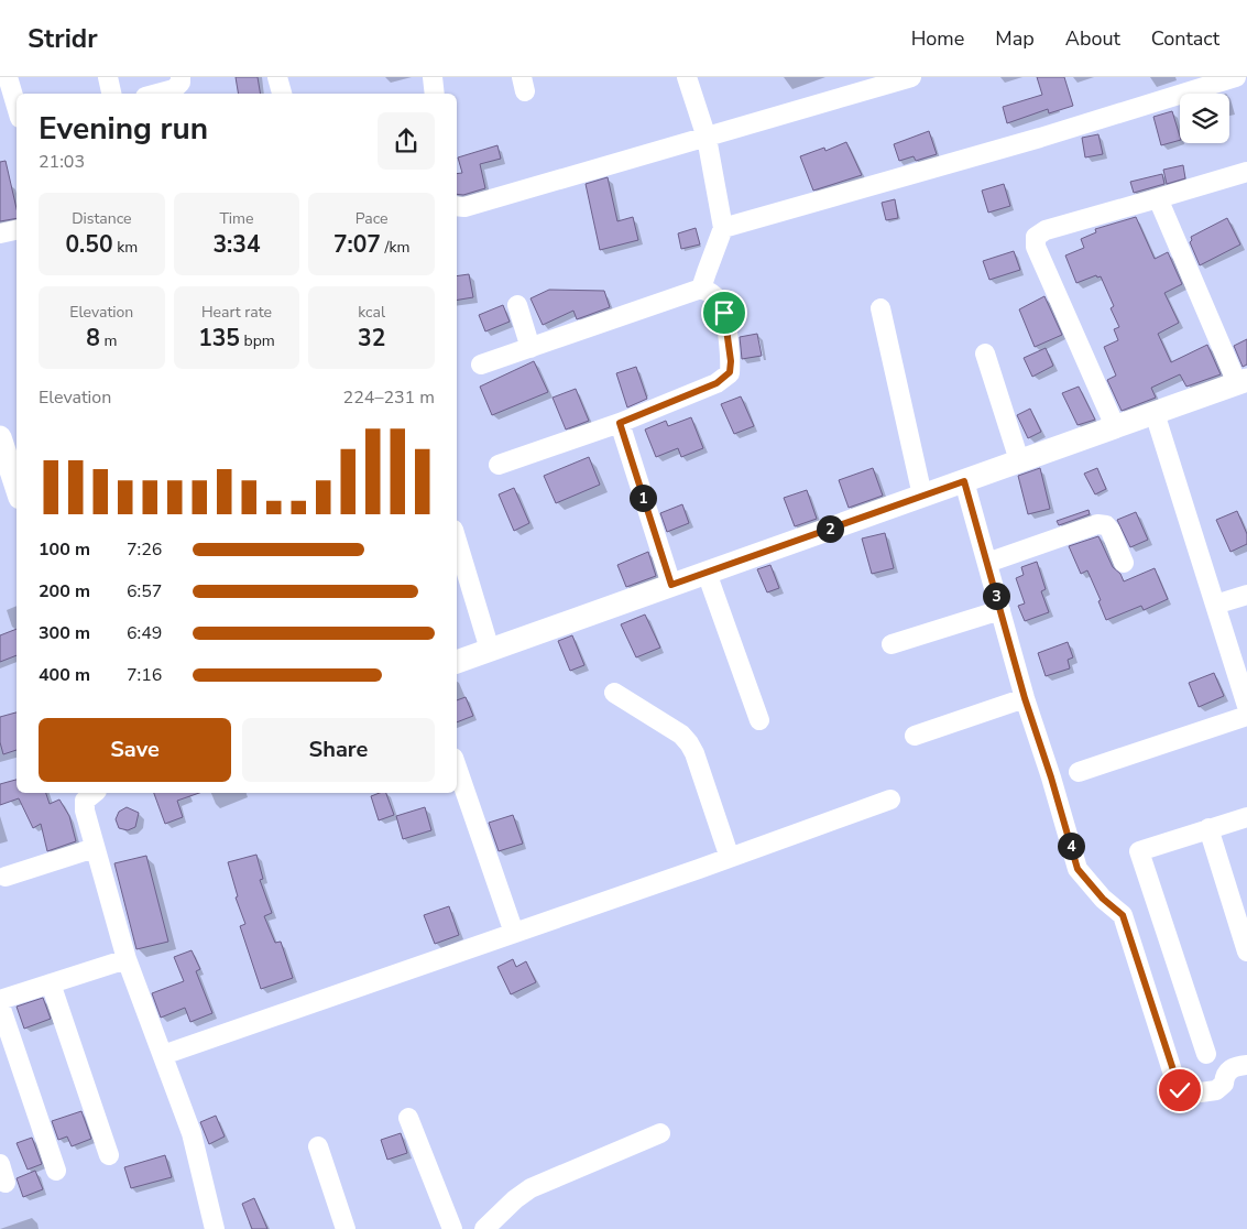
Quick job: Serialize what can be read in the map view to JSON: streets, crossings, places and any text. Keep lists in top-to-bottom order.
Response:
{
  "page": {
    "header": "Stridr",
    "nav": [
      "Home",
      "Map",
      "About",
      "Contact"
    ],
    "heading": ["Evening run", "21:03"],
    "stats": [
      ["Distance", "0.50 km"],
      ["Time", "3:34"],
      ["Pace", "7:07 /km"],
      ["Elevation", "8 m"],
      ["Heart rate", "135 bpm"],
      ["kcal", "32"]
    ],
    "chart": ["Elevation", "224–231 m"],
    "pins": [
      "1",
      "2",
      "3",
      "4"
    ],
    "list": [
      {
        "name": "100 m",
        "note": "7:26"
      },
      {
        "name": "200 m",
        "note": "6:57"
      },
      {
        "name": "300 m",
        "note": "6:49"
      },
      {
        "name": "400 m",
        "note": "7:16"
      }
    ],
    "buttons": ["Save", "Share"]
  }
}
